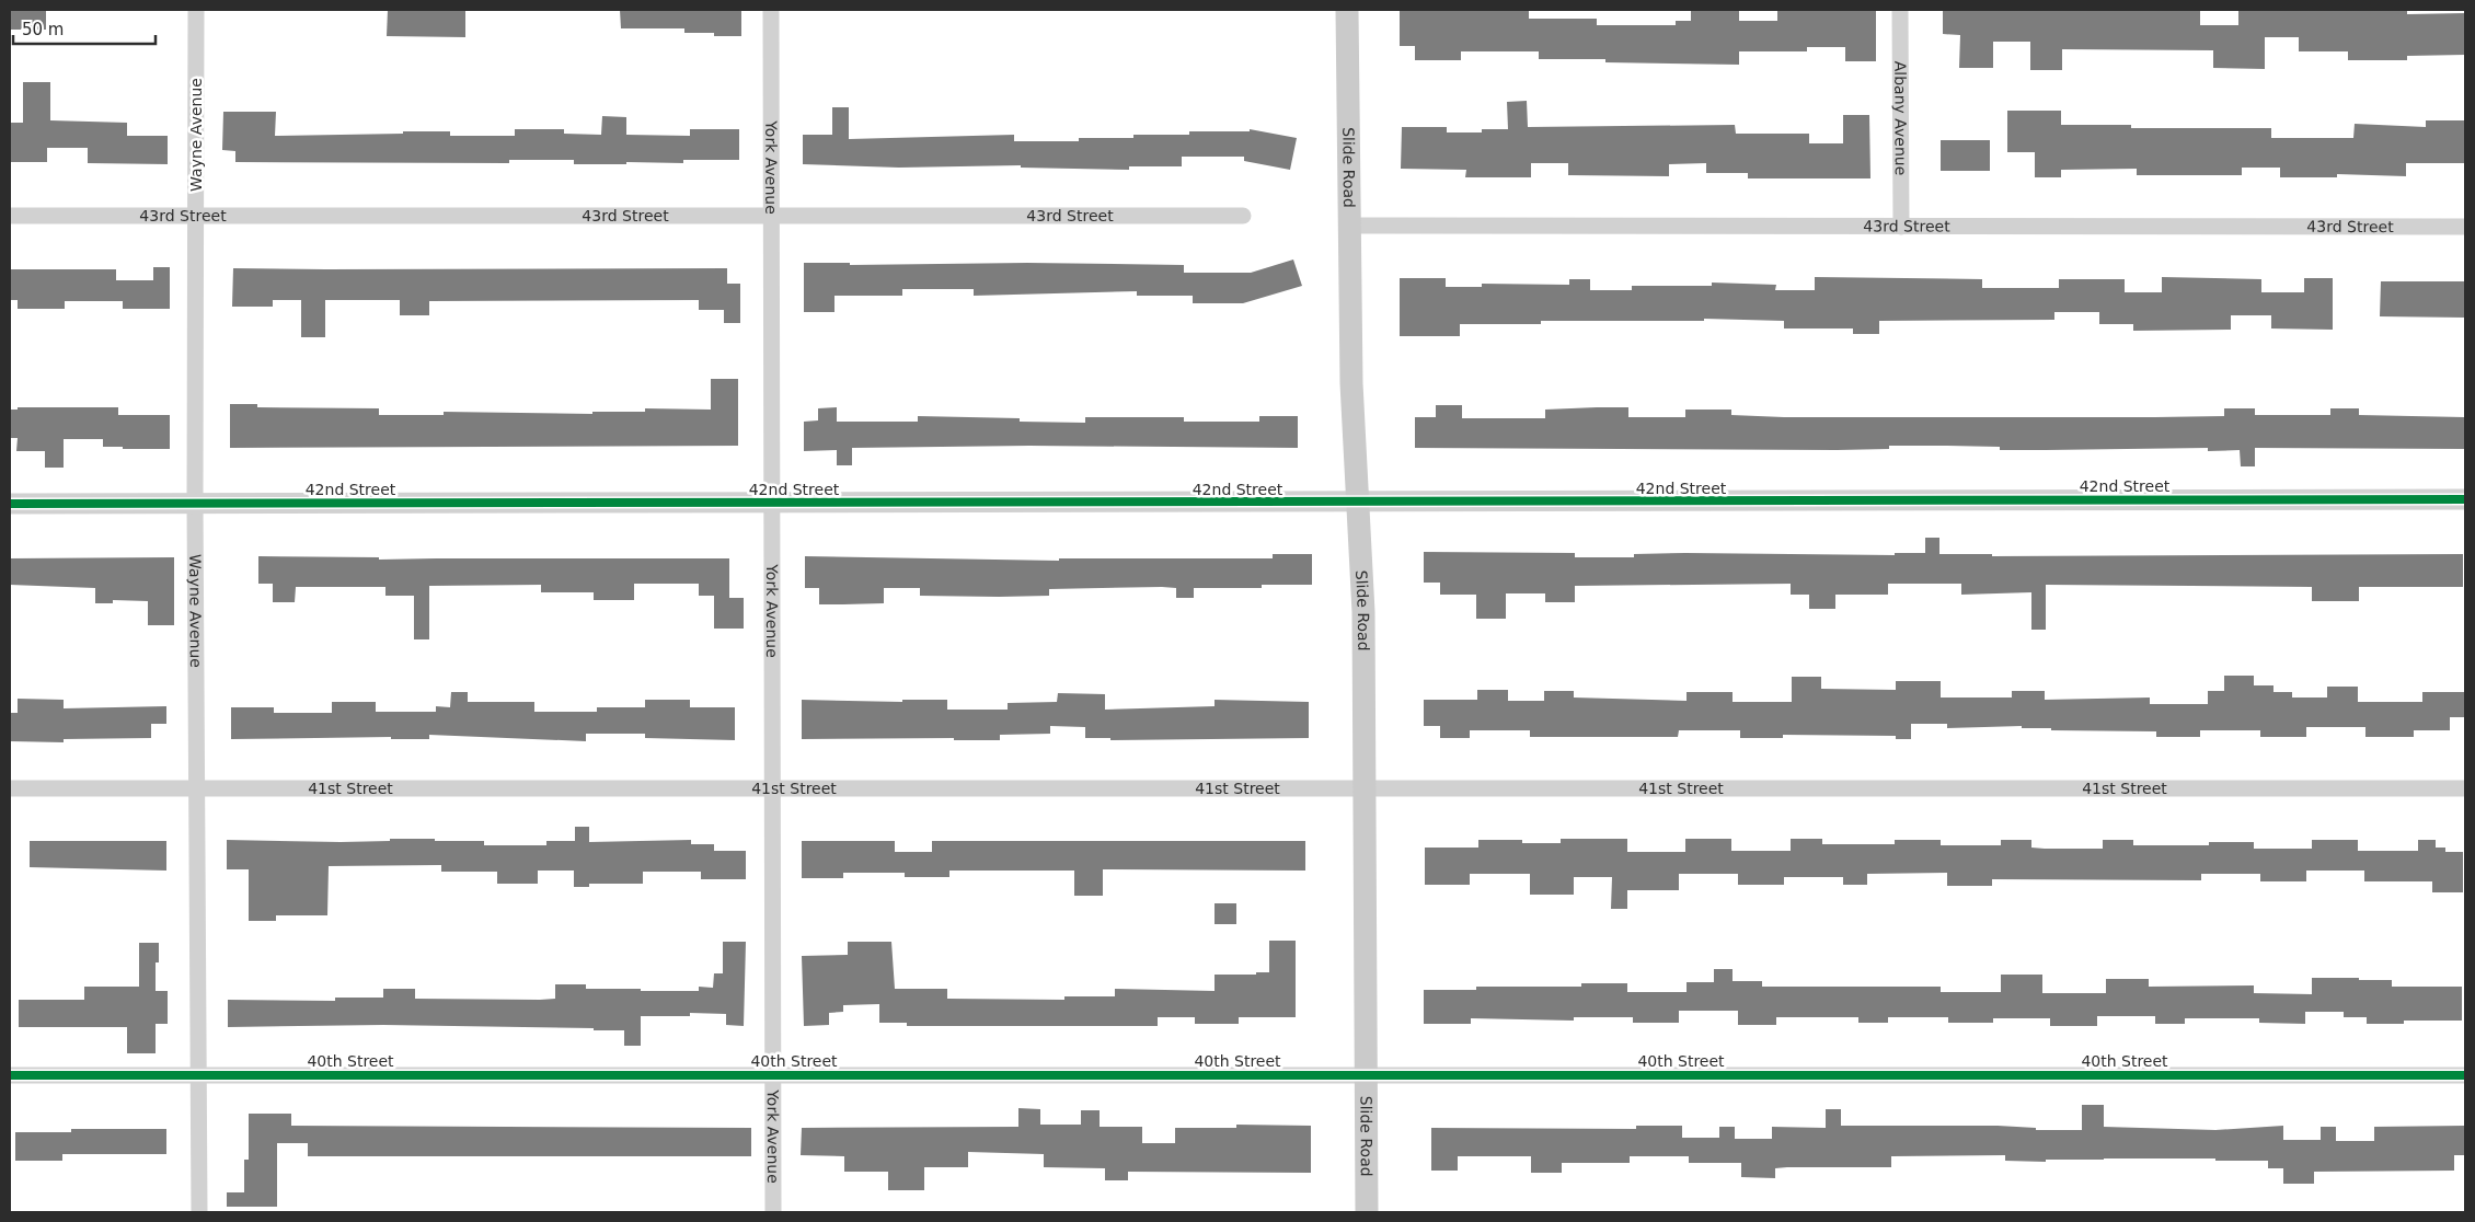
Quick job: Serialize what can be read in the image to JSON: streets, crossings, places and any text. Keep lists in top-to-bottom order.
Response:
{
  "streets": {
    "main road": ["Slide Road"],
    "street": [
      "Albany Avenue",
      "Wayne Avenue",
      "York Avenue",
      "43rd Street",
      "42nd Street",
      "41st Street",
      "40th Street"
    ]
  },
  "crossings": [
    ["Albany Avenue", "43rd Street"],
    ["Wayne Avenue", "43rd Street"],
    ["Wayne Avenue", "42nd Street"],
    ["Wayne Avenue", "41st Street"],
    ["Wayne Avenue", "40th Street"],
    ["York Avenue", "43rd Street"],
    ["York Avenue", "42nd Street"],
    ["York Avenue", "41st Street"],
    ["York Avenue", "40th Street"],
    ["Slide Road", "43rd Street"],
    ["Slide Road", "42nd Street"],
    ["Slide Road", "41st Street"],
    ["Slide Road", "40th Street"]
  ],
  "scale_bar": "50 m"
}
